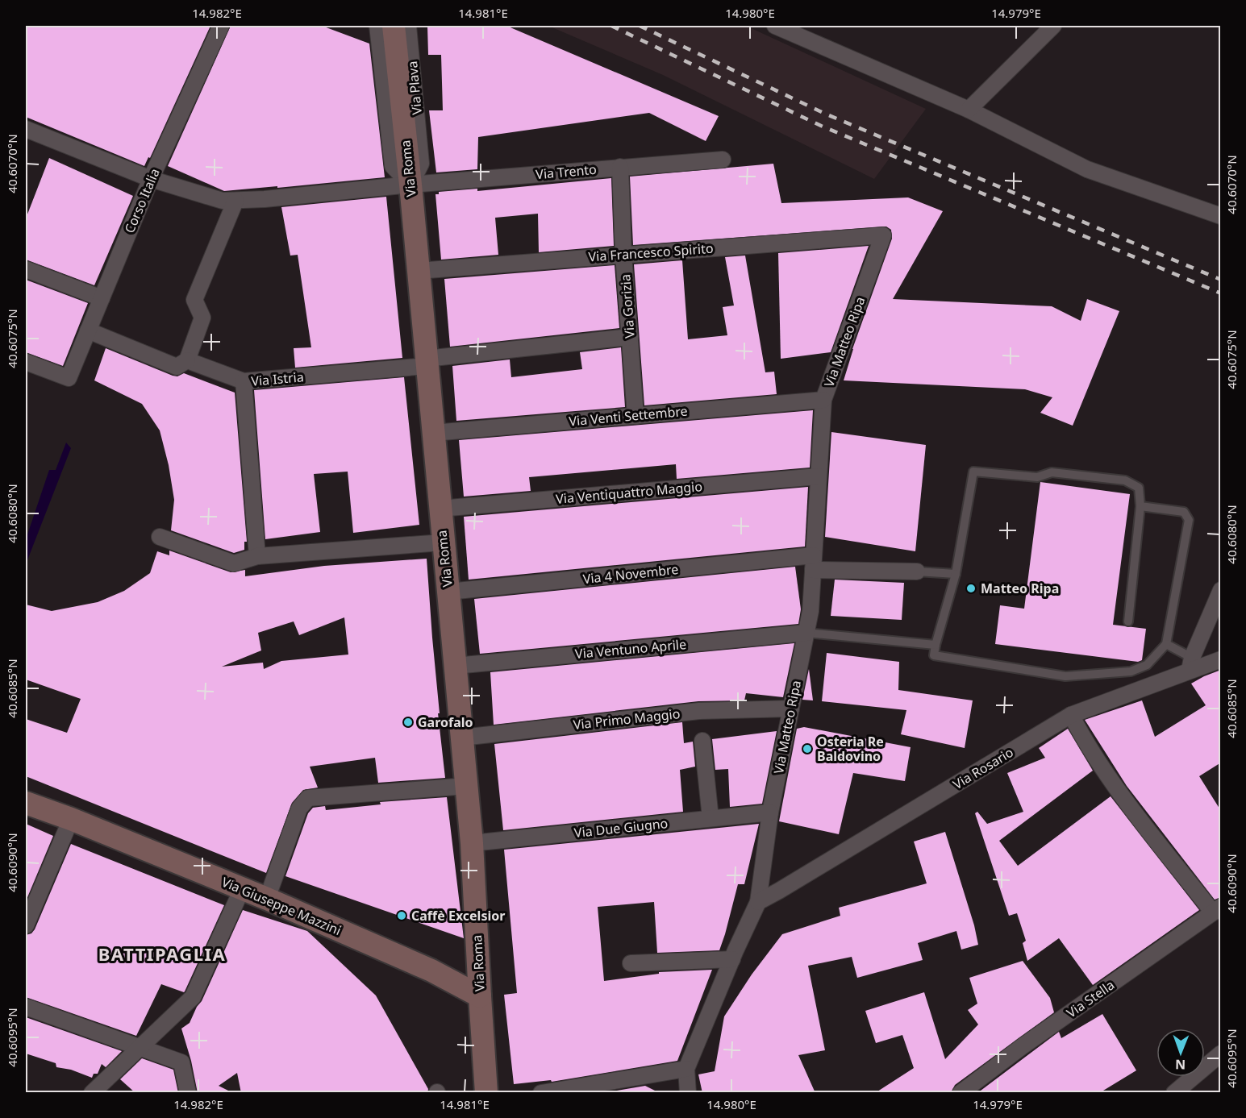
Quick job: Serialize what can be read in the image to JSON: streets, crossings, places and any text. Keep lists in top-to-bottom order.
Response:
{
  "streets": {
    "main road": ["Via Roma", "Via Giuseppe Mazzini"],
    "street": [
      "Via Plava",
      "Via Trento",
      "Corso Italia",
      "Via Francesco Spirito",
      "Via Gorizia",
      "Via Matteo Ripa",
      "Via Istria",
      "Via Venti Settembre",
      "Via Ventiquattro Maggio",
      "Via 4 Novembre",
      "Via Ventuno Aprile",
      "Via Primo Maggio",
      "Via Rosario",
      "Via Due Giugno",
      "Via Stella"
    ]
  },
  "crossings": [
    ["Via Plava", "Via Roma"],
    ["Via Plava", "Via Trento"],
    ["Via Roma", "Via Trento"],
    ["Via Roma", "Via Francesco Spirito"],
    ["Via Roma", "Via Istria"],
    ["Via Roma", "Via Venti Settembre"],
    ["Via Roma", "Via Ventiquattro Maggio"],
    ["Via Roma", "Via 4 Novembre"],
    ["Via Roma", "Via Ventuno Aprile"],
    ["Via Roma", "Via Primo Maggio"],
    ["Via Roma", "Via Due Giugno"],
    ["Via Roma", "Via Giuseppe Mazzini"],
    ["Via Trento", "Via Gorizia"],
    ["Via Francesco Spirito", "Via Gorizia"],
    ["Via Francesco Spirito", "Via Matteo Ripa"],
    ["Via Gorizia", "Via Istria"],
    ["Via Gorizia", "Via Venti Settembre"],
    ["Via Matteo Ripa", "Via Venti Settembre"],
    ["Via Matteo Ripa", "Via Ventiquattro Maggio"],
    ["Via Matteo Ripa", "Via 4 Novembre"],
    ["Via Matteo Ripa", "Via Ventuno Aprile"],
    ["Via Matteo Ripa", "Via Primo Maggio"],
    ["Via Matteo Ripa", "Via Rosario"],
    ["Via Matteo Ripa", "Via Due Giugno"]
  ],
  "districts": ["BATTIPAGLIA"],
  "places": [
    "Matteo Ripa",
    "Garofalo",
    "Osteria Re Baldovino",
    "Caffè Excelsior"
  ],
  "north": "bottom",
  "coordinates": [
    "14.982°E",
    "14.981°E",
    "14.980°E",
    "14.979°E",
    "40.6070°N",
    "40.6075°N",
    "40.6080°N",
    "40.6085°N",
    "40.6090°N",
    "40.6095°N"
  ]
}
